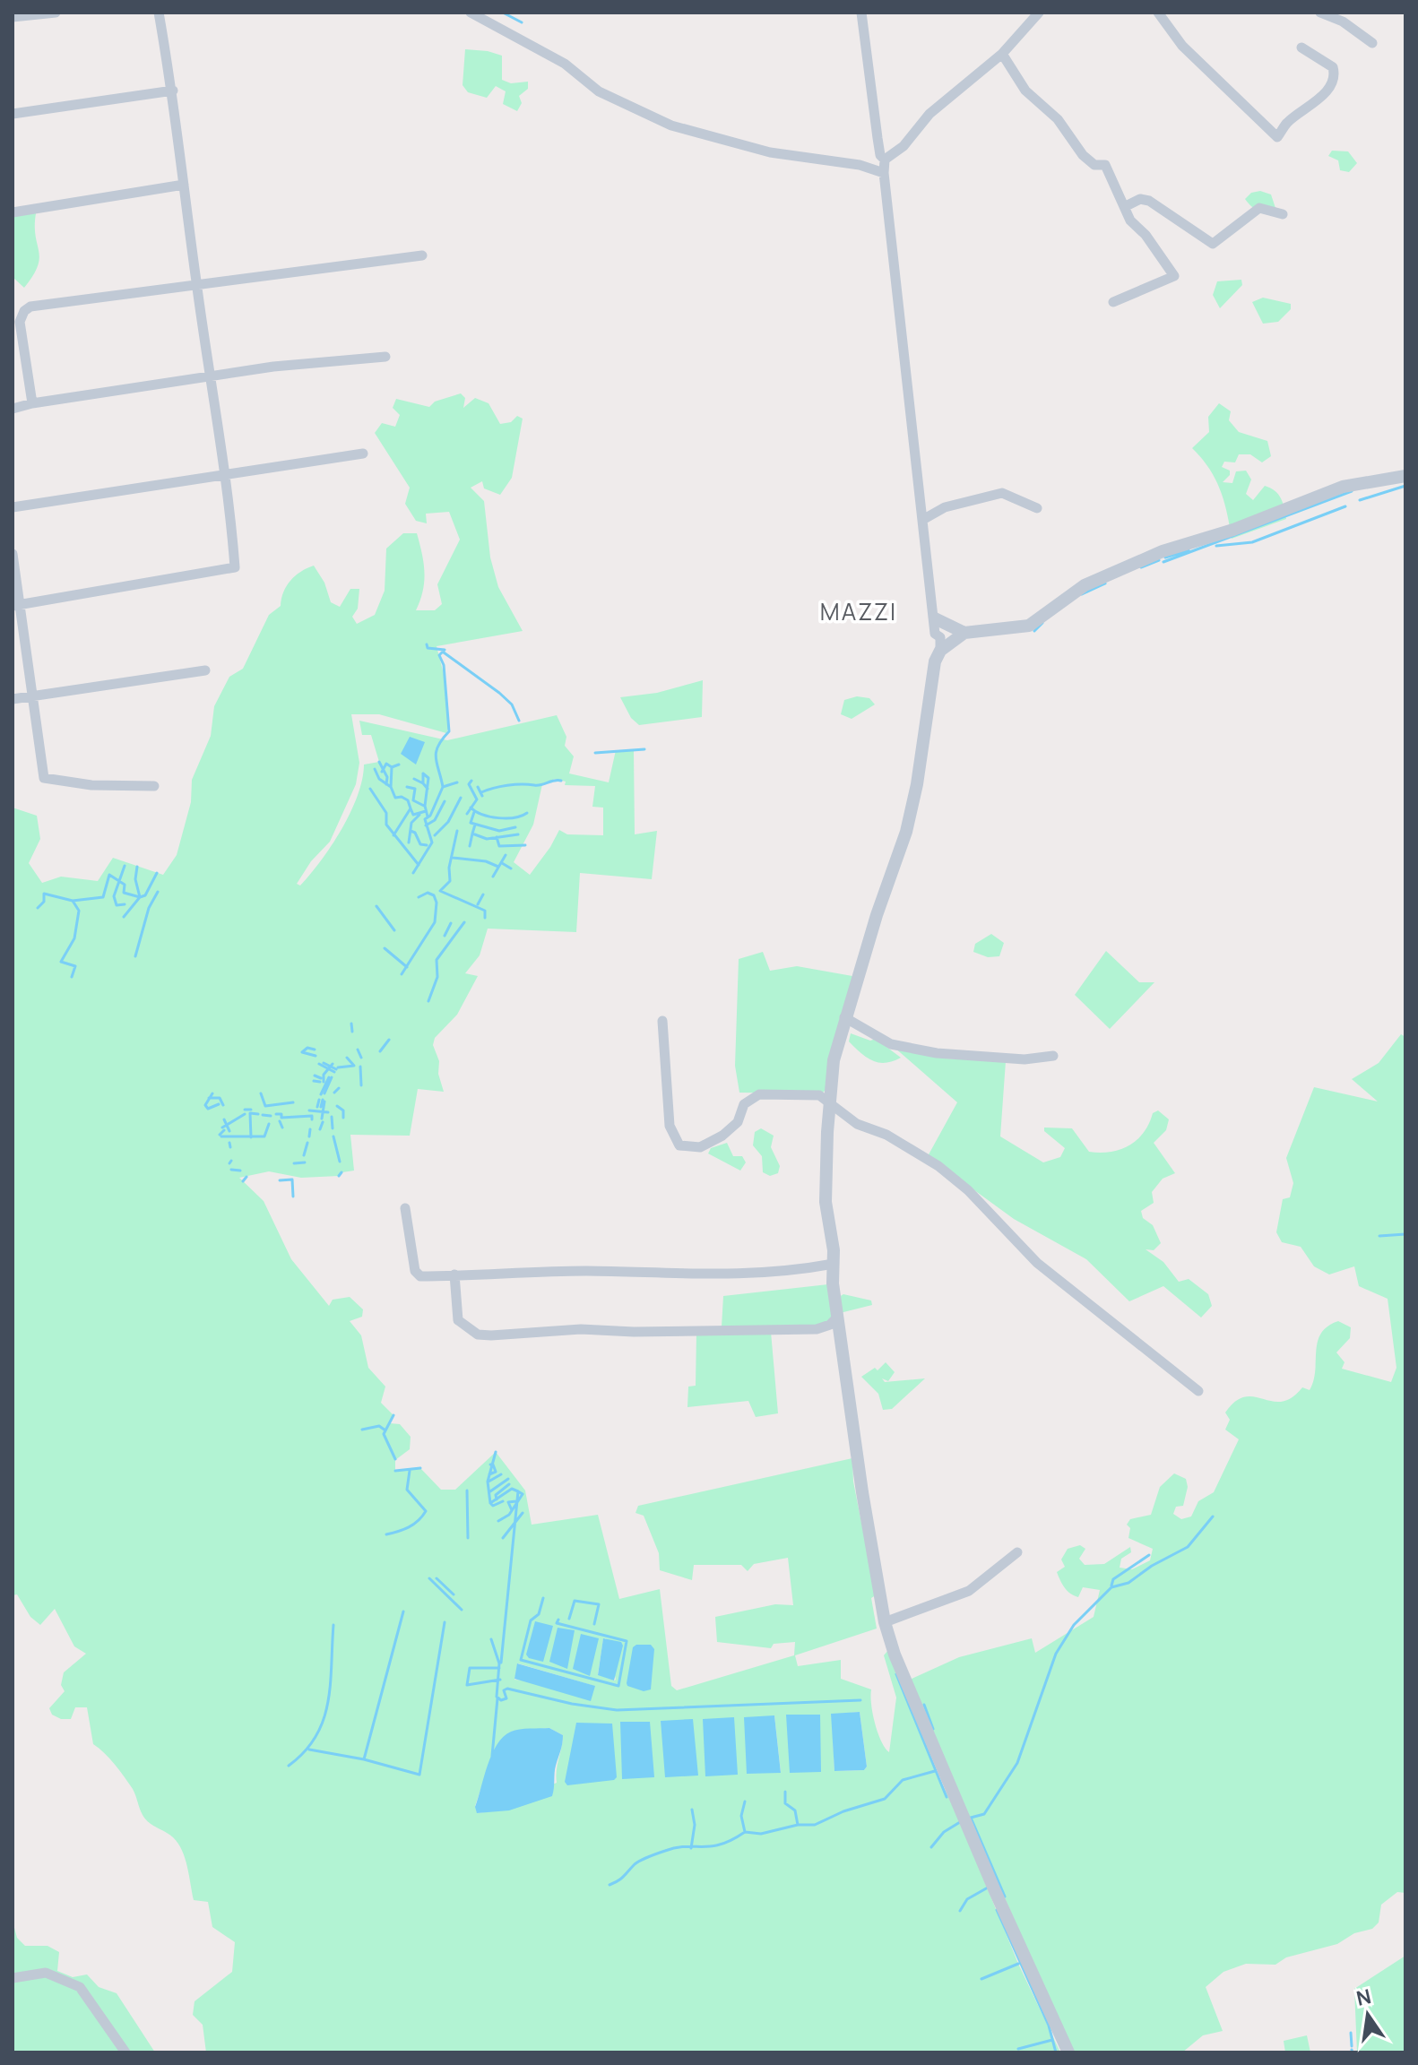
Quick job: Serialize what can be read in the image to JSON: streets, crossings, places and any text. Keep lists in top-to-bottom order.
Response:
{
  "districts": ["MAZZI"],
  "north": "top"
}
